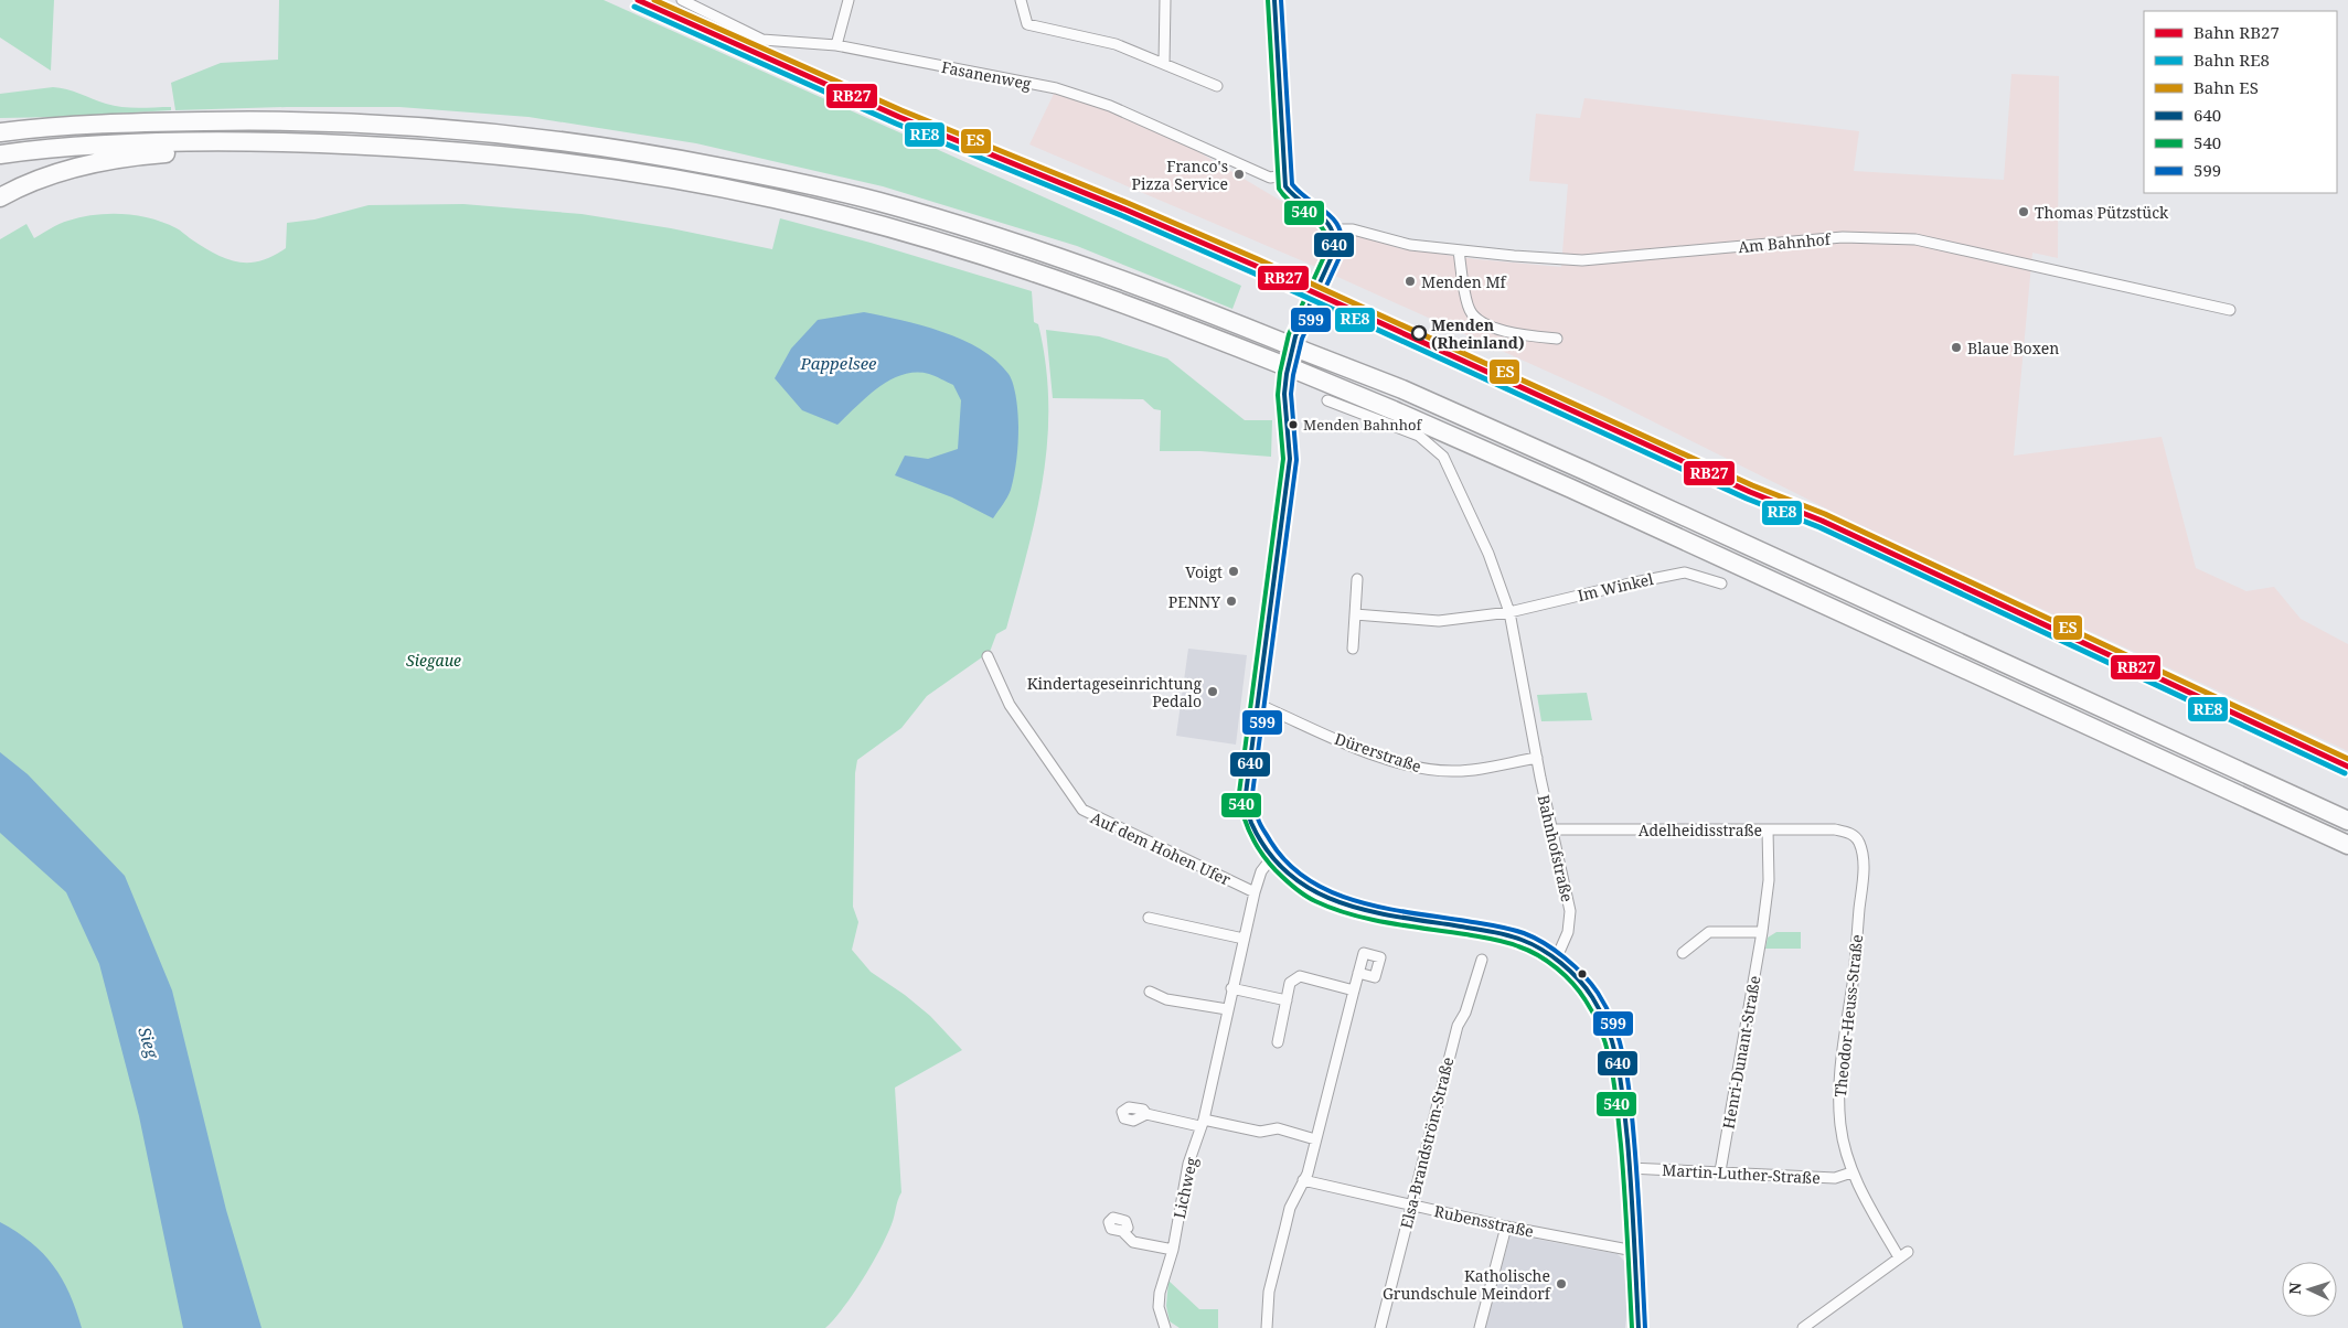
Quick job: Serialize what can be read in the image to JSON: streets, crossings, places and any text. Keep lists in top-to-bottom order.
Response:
{
  "streets": {
    "street": [
      "Fasanenweg",
      "Am Bahnhof",
      "Im Winkel",
      "Dürerstraße",
      "Adelheidisstraße",
      "Auf dem Hohen Ufer",
      "Bahnhofstraße",
      "Theodor-Heuss-Straße",
      "Henri-Dunant-Straße",
      "Elsa-Brandström-Straße",
      "Martin-Luther-Straße",
      "Lichweg",
      "Rubensstraße"
    ]
  },
  "crossings": [
    ["Im Winkel", "Bahnhofstraße"],
    ["Dürerstraße", "Bahnhofstraße"],
    ["Adelheidisstraße", "Bahnhofstraße"],
    ["Adelheidisstraße", "Theodor-Heuss-Straße"],
    ["Adelheidisstraße", "Henri-Dunant-Straße"],
    ["Auf dem Hohen Ufer", "Lichweg"],
    ["Theodor-Heuss-Straße", "Martin-Luther-Straße"],
    ["Henri-Dunant-Straße", "Martin-Luther-Straße"],
    ["Elsa-Brandström-Straße", "Rubensstraße"]
  ],
  "water": ["Pappelsee", "Sieg"],
  "parks": ["Siegaue"],
  "places": [
    "Franco's Pizza Service",
    "Thomas Pützstück",
    "Menden Mf",
    "Menden (Rheinland)",
    "Blaue Boxen",
    "Menden Bahnhof",
    "Voigt",
    "PENNY",
    "Kindertageseinrichtung Pedalo",
    "Katholische Grundschule Meindorf"
  ],
  "lines": [
    "rail line RB27",
    "rail line ES",
    "transit line 640",
    "transit line 540",
    "transit line 599",
    "rail line RE8"
  ],
  "legend": [
    "Bahn RB27",
    "Bahn RE8",
    "Bahn ES",
    "640",
    "540",
    "599"
  ],
  "north": "left"
}
